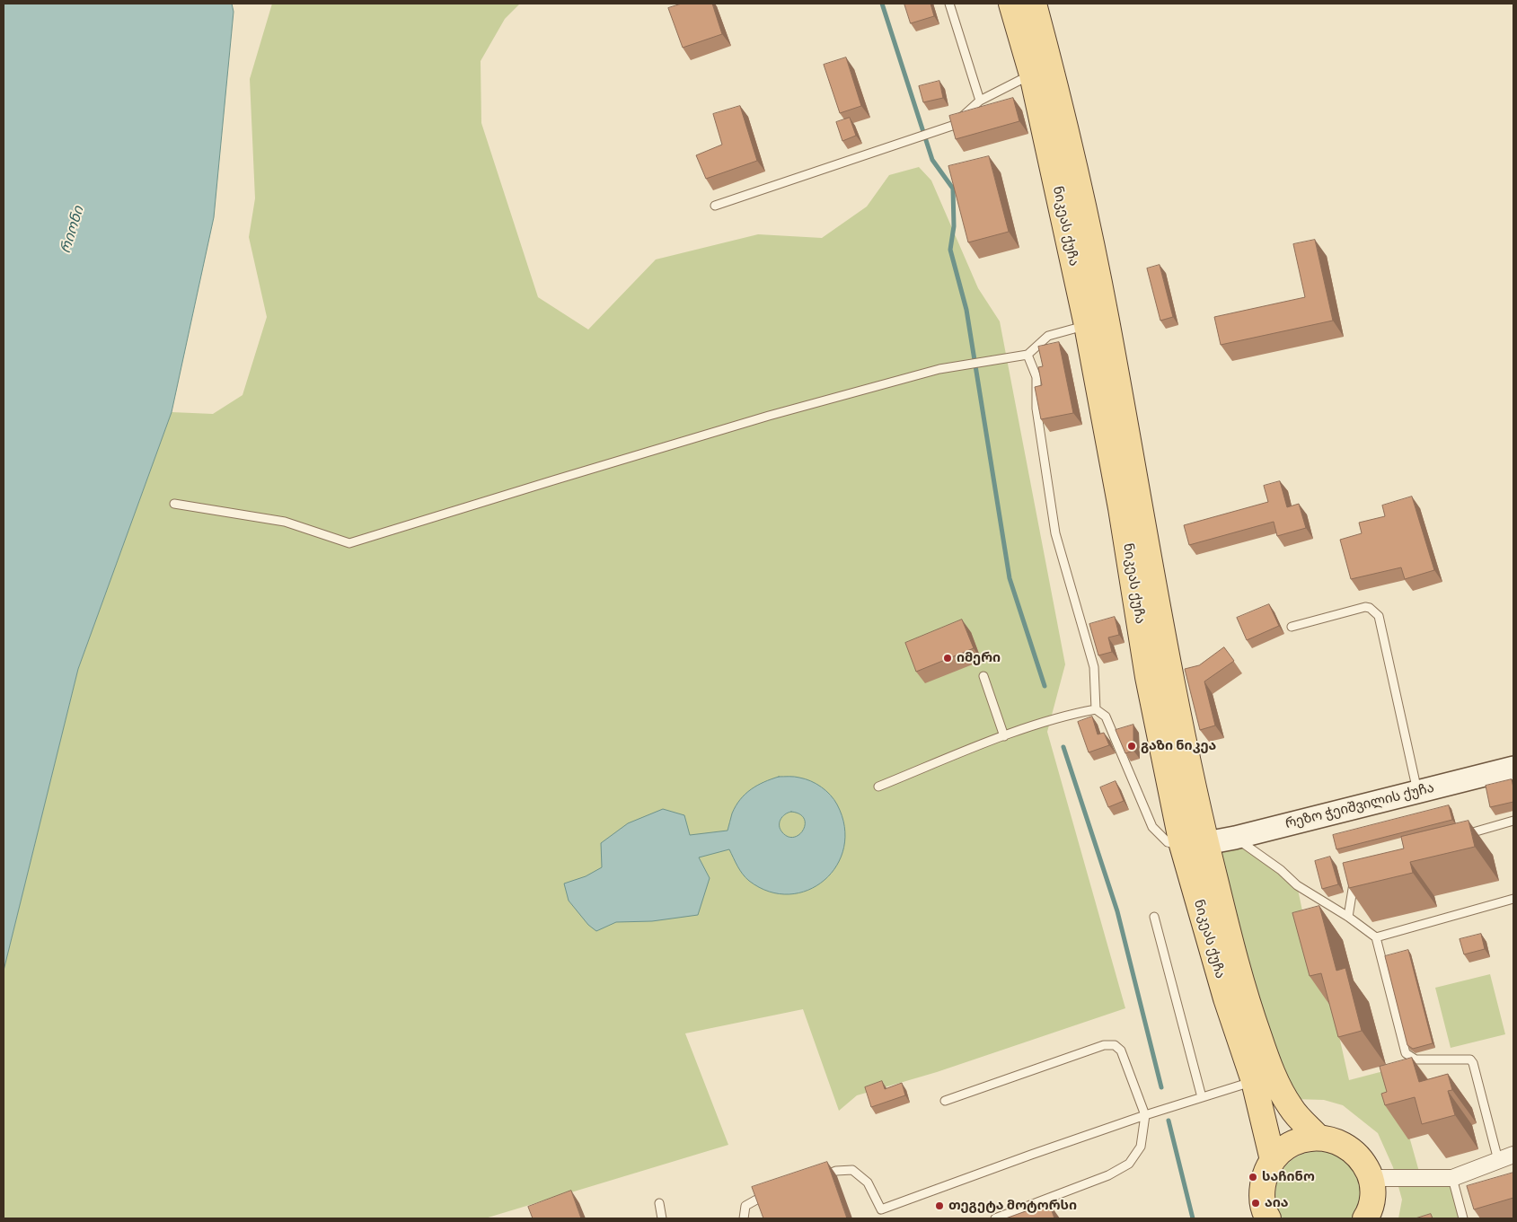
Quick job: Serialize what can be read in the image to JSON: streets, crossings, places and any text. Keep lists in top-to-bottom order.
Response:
{
  "streets": {
    "main road": ["ნიკეას ქუჩა", "რეზო ჭეიშვილის ქუჩა"]
  },
  "crossings": [
    ["ნიკეას ქუჩა", "რეზო ჭეიშვილის ქუჩა"]
  ],
  "water": ["რიონი"],
  "places": [
    "იმერი",
    "გაზი ნიკეა",
    "საჩინო",
    "აია",
    "თეგეტა მოტორსი"
  ]
}
